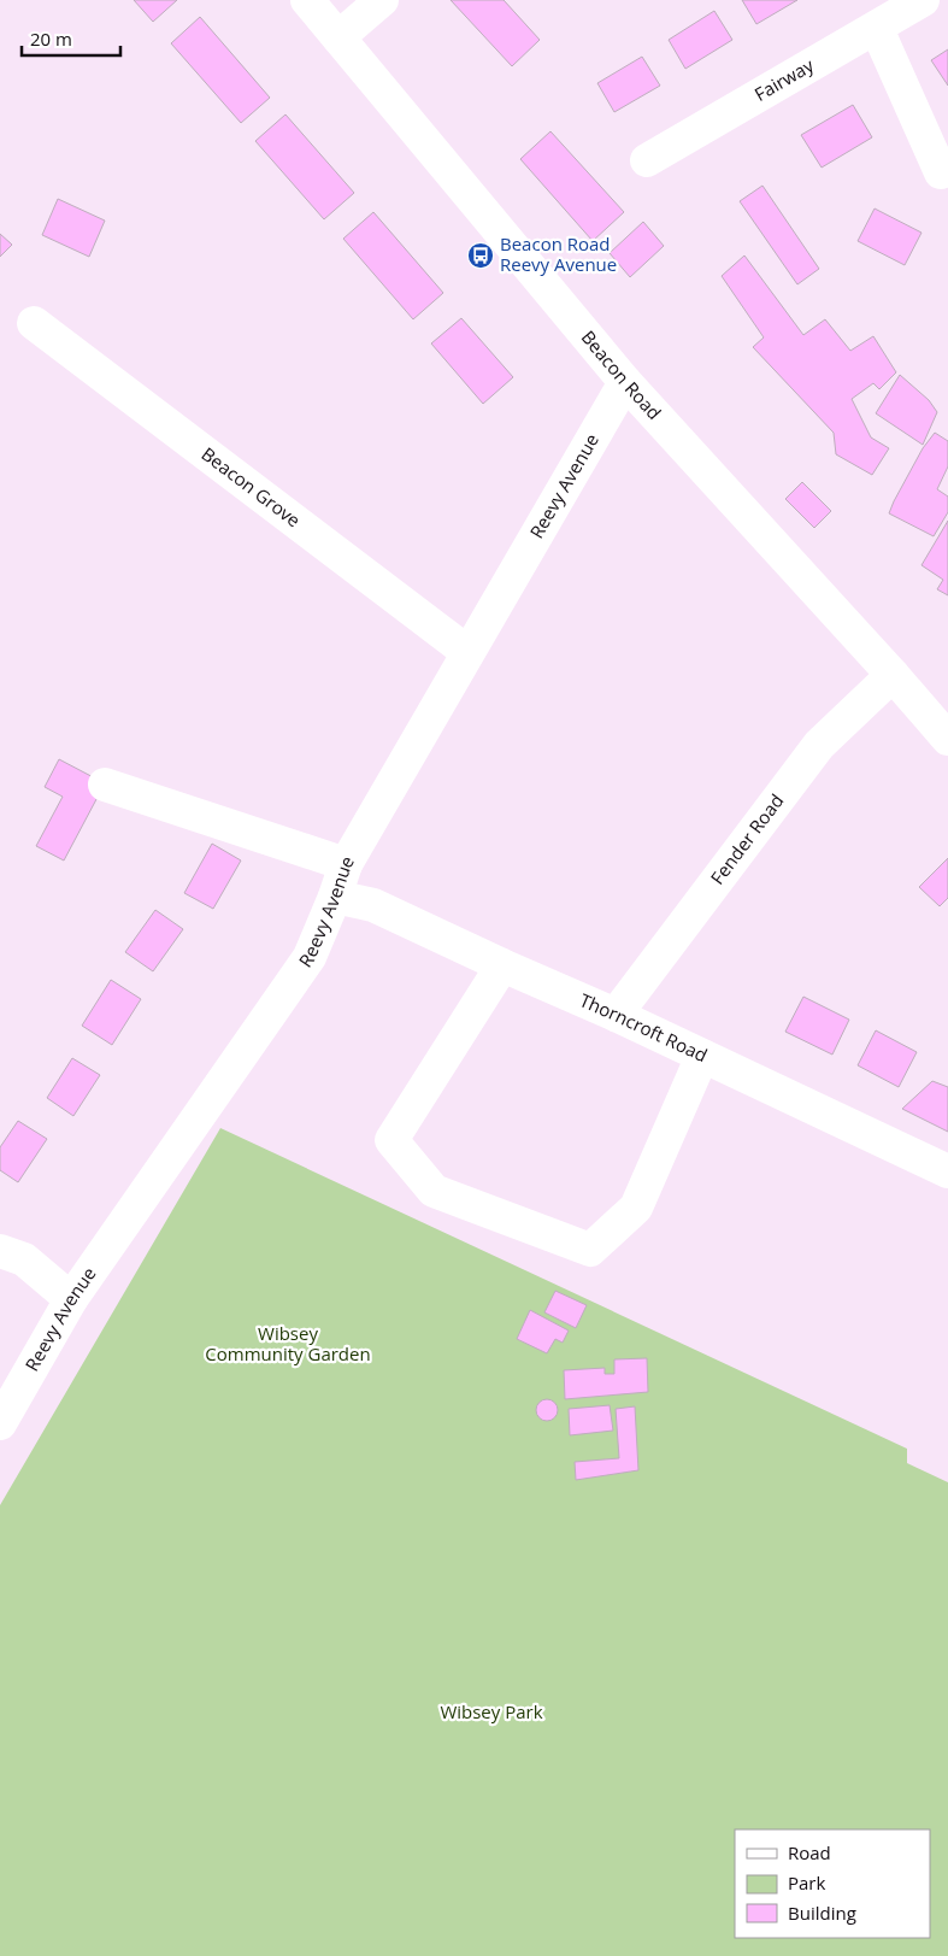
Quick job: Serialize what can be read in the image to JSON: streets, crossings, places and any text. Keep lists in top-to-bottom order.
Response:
{
  "streets": {
    "street": [
      "Fairway",
      "Beacon Road",
      "Reevy Avenue",
      "Beacon Grove",
      "Fender Road",
      "Thorncroft Road"
    ]
  },
  "crossings": [
    ["Beacon Road", "Reevy Avenue"],
    ["Beacon Road", "Fender Road"],
    ["Reevy Avenue", "Beacon Grove"],
    ["Reevy Avenue", "Thorncroft Road"],
    ["Fender Road", "Thorncroft Road"]
  ],
  "parks": ["Wibsey Community Garden", "Wibsey Park"],
  "places": {
    "bus stop": ["Beacon Road Reevy Avenue"]
  },
  "legend": ["Road", "Park", "Building"],
  "scale_bar": "20 m"
}
